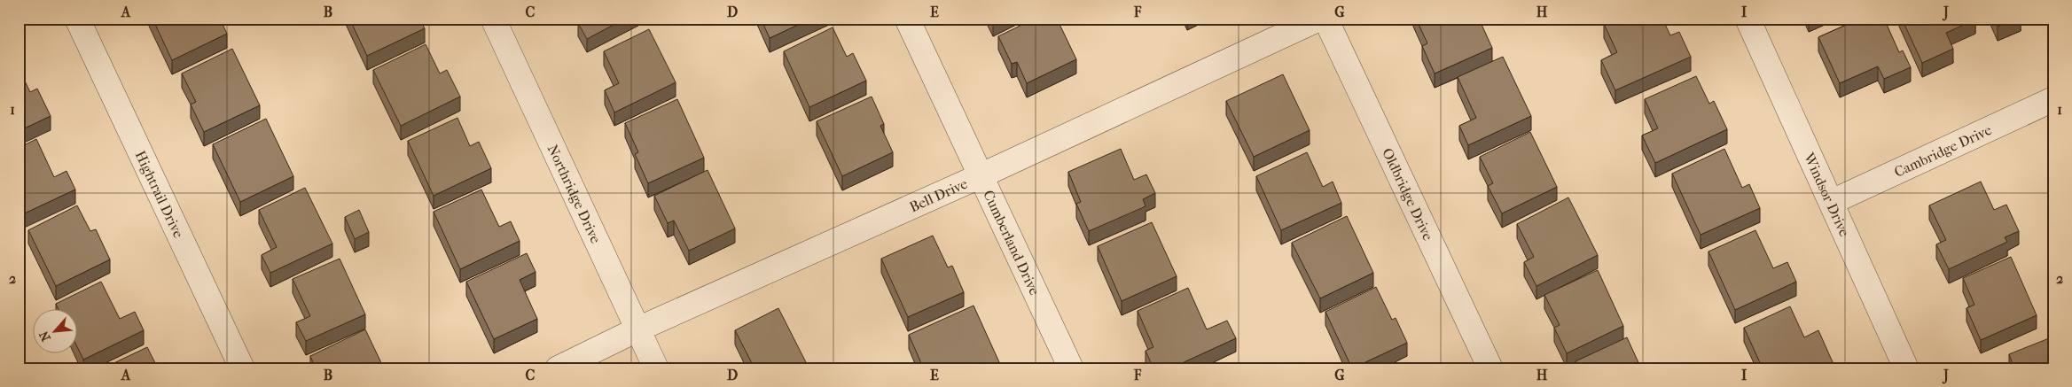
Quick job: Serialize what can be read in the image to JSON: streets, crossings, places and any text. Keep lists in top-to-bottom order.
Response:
{
  "streets": {
    "street": [
      "Cambridge Drive",
      "Hightrail Drive",
      "Oldbridge Drive",
      "Windsor Drive",
      "Northridge Drive",
      "Bell Drive",
      "Cumberland Drive"
    ]
  },
  "crossings": [
    ["Cambridge Drive", "Windsor Drive"],
    ["Northridge Drive", "Bell Drive"],
    ["Bell Drive", "Cumberland Drive"]
  ],
  "north": "bottom left",
  "grid": {
    "columns": [
      "A",
      "B",
      "C",
      "D",
      "E",
      "F",
      "G",
      "H",
      "I",
      "J"
    ],
    "rows": ["1", "2"]
  }
}
